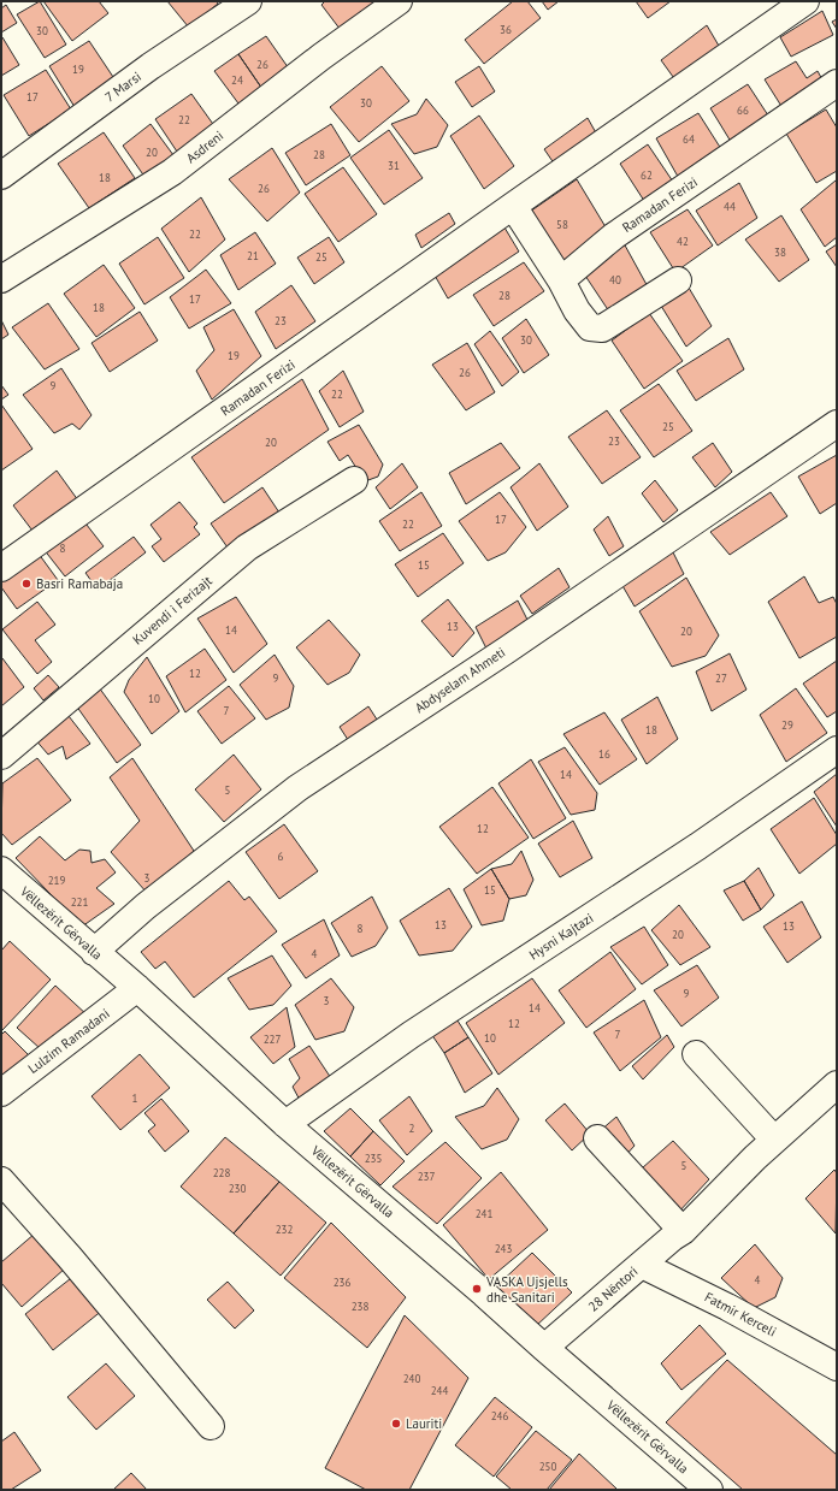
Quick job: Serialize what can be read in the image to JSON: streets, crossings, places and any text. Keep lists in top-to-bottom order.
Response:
{
  "streets": {
    "street": [
      "7 Marsi",
      "Asdreni",
      "Ramadan Ferizi",
      "Kuvendi i Ferizajt",
      "Abdyselam Ahmeti",
      "Vëllezërit Gërvalla",
      "Hysni Kajtazi",
      "Lulzim Ramadani",
      "28 Nëntori",
      "Fatmir Kerceli"
    ]
  },
  "crossings": [
    ["Abdyselam Ahmeti", "Vëllezërit Gërvalla"],
    ["Vëllezërit Gërvalla", "Hysni Kajtazi"],
    ["Vëllezërit Gërvalla", "Lulzim Ramadani"],
    ["Vëllezërit Gërvalla", "28 Nëntori"],
    ["28 Nëntori", "Fatmir Kerceli"]
  ],
  "places": ["Basri Ramabaja", "VASKA Ujsjells dhe Sanitari", "Lauriti"],
  "house_numbers": [
    "36",
    "30",
    "26",
    "19",
    "24",
    "17",
    "30",
    "66",
    "22",
    "64",
    "20",
    "28",
    "31",
    "62",
    "18",
    "26",
    "44",
    "58",
    "22",
    "42",
    "38",
    "21",
    "25",
    "40",
    "28",
    "17",
    "18",
    "23",
    "30",
    "19",
    "26",
    "9",
    "22",
    "25",
    "23",
    "20",
    "17",
    "22",
    "8",
    "15",
    "13",
    "14",
    "20",
    "12",
    "9",
    "27",
    "10",
    "7",
    "29",
    "18",
    "16",
    "14",
    "5",
    "12",
    "6",
    "3",
    "219",
    "15",
    "221",
    "13",
    "13",
    "8",
    "20",
    "4",
    "9",
    "3",
    "14",
    "12",
    "7",
    "10",
    "227",
    "1",
    "2",
    "235",
    "5",
    "228",
    "237",
    "230",
    "241",
    "232",
    "243",
    "4",
    "236",
    "238",
    "240",
    "244",
    "246",
    "250"
  ]
}
